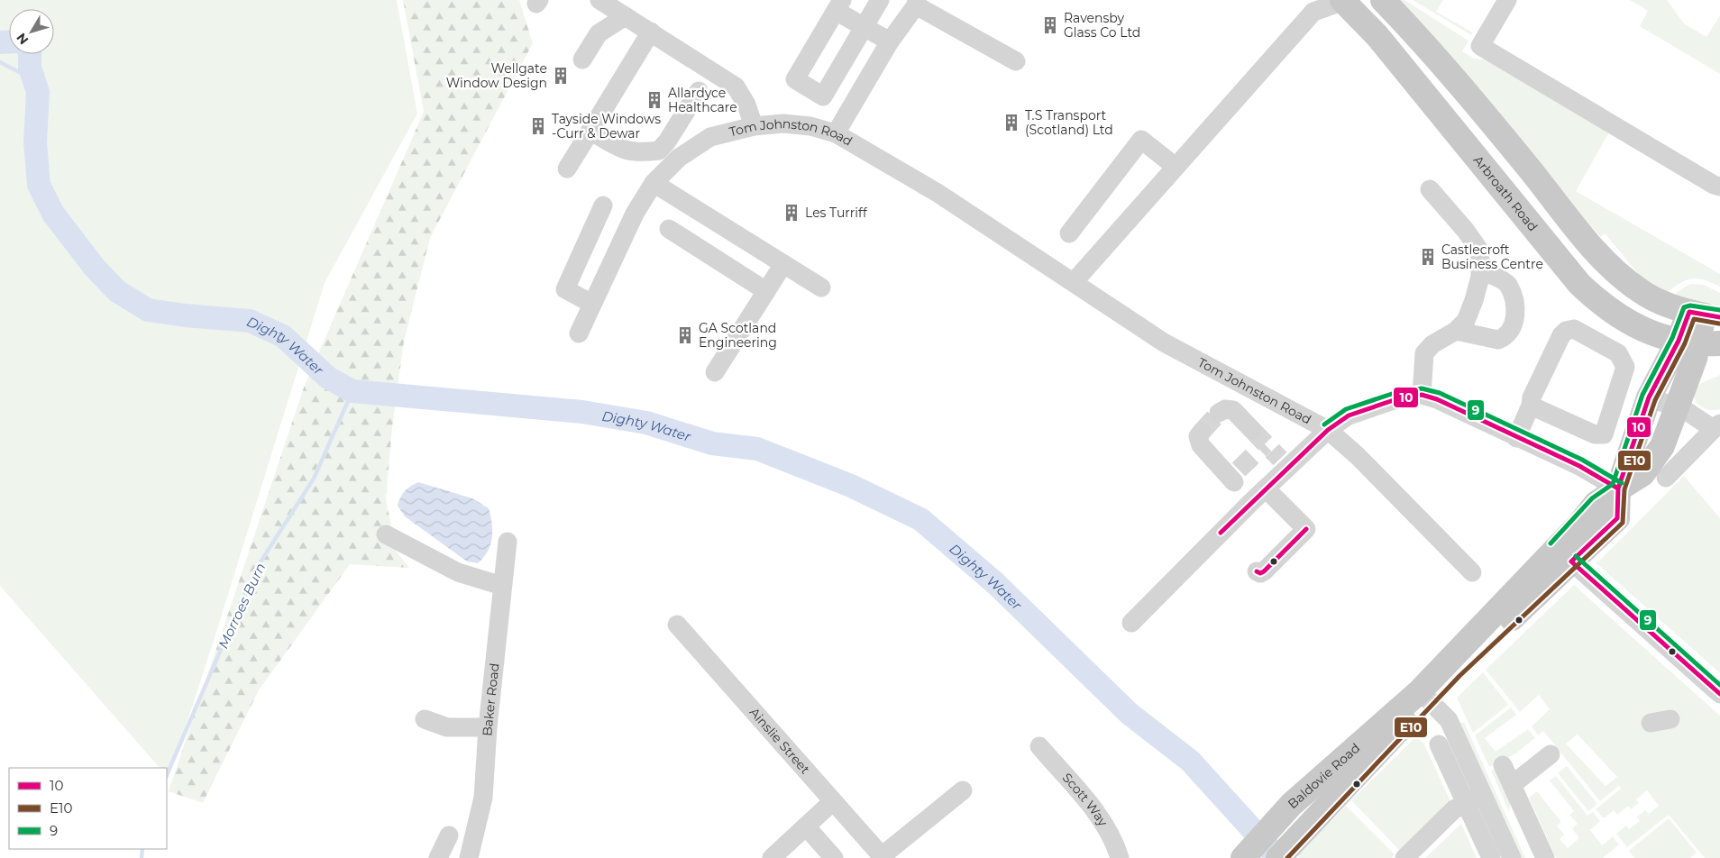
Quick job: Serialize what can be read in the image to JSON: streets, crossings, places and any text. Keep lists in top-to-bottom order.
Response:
{
  "streets": {
    "main road": ["Arbroath Road", "Baldovie Road"],
    "street": [
      "Tom Johnston Road",
      "Baker Road",
      "Ainslie Street",
      "Scott Way"
    ]
  },
  "crossings": [
    ["Arbroath Road", "Baldovie Road"]
  ],
  "water": ["Dighty Water", "Morroes Burn"],
  "places": {
    "building": [
      "Ravensby Glass Co Ltd",
      "Wellgate Window Design",
      "Allardyce Healthcare",
      "T.S Transport (Scotland) Ltd",
      "Tayside Windows -Curr & Dewar",
      "Les Turriff",
      "Castlecroft Business Centre",
      "GA Scotland Engineering"
    ]
  },
  "lines": ["transit line 9", "transit line 10", "transit line E10"],
  "legend": ["10", "E10", "9"],
  "north": "bottom left"
}
